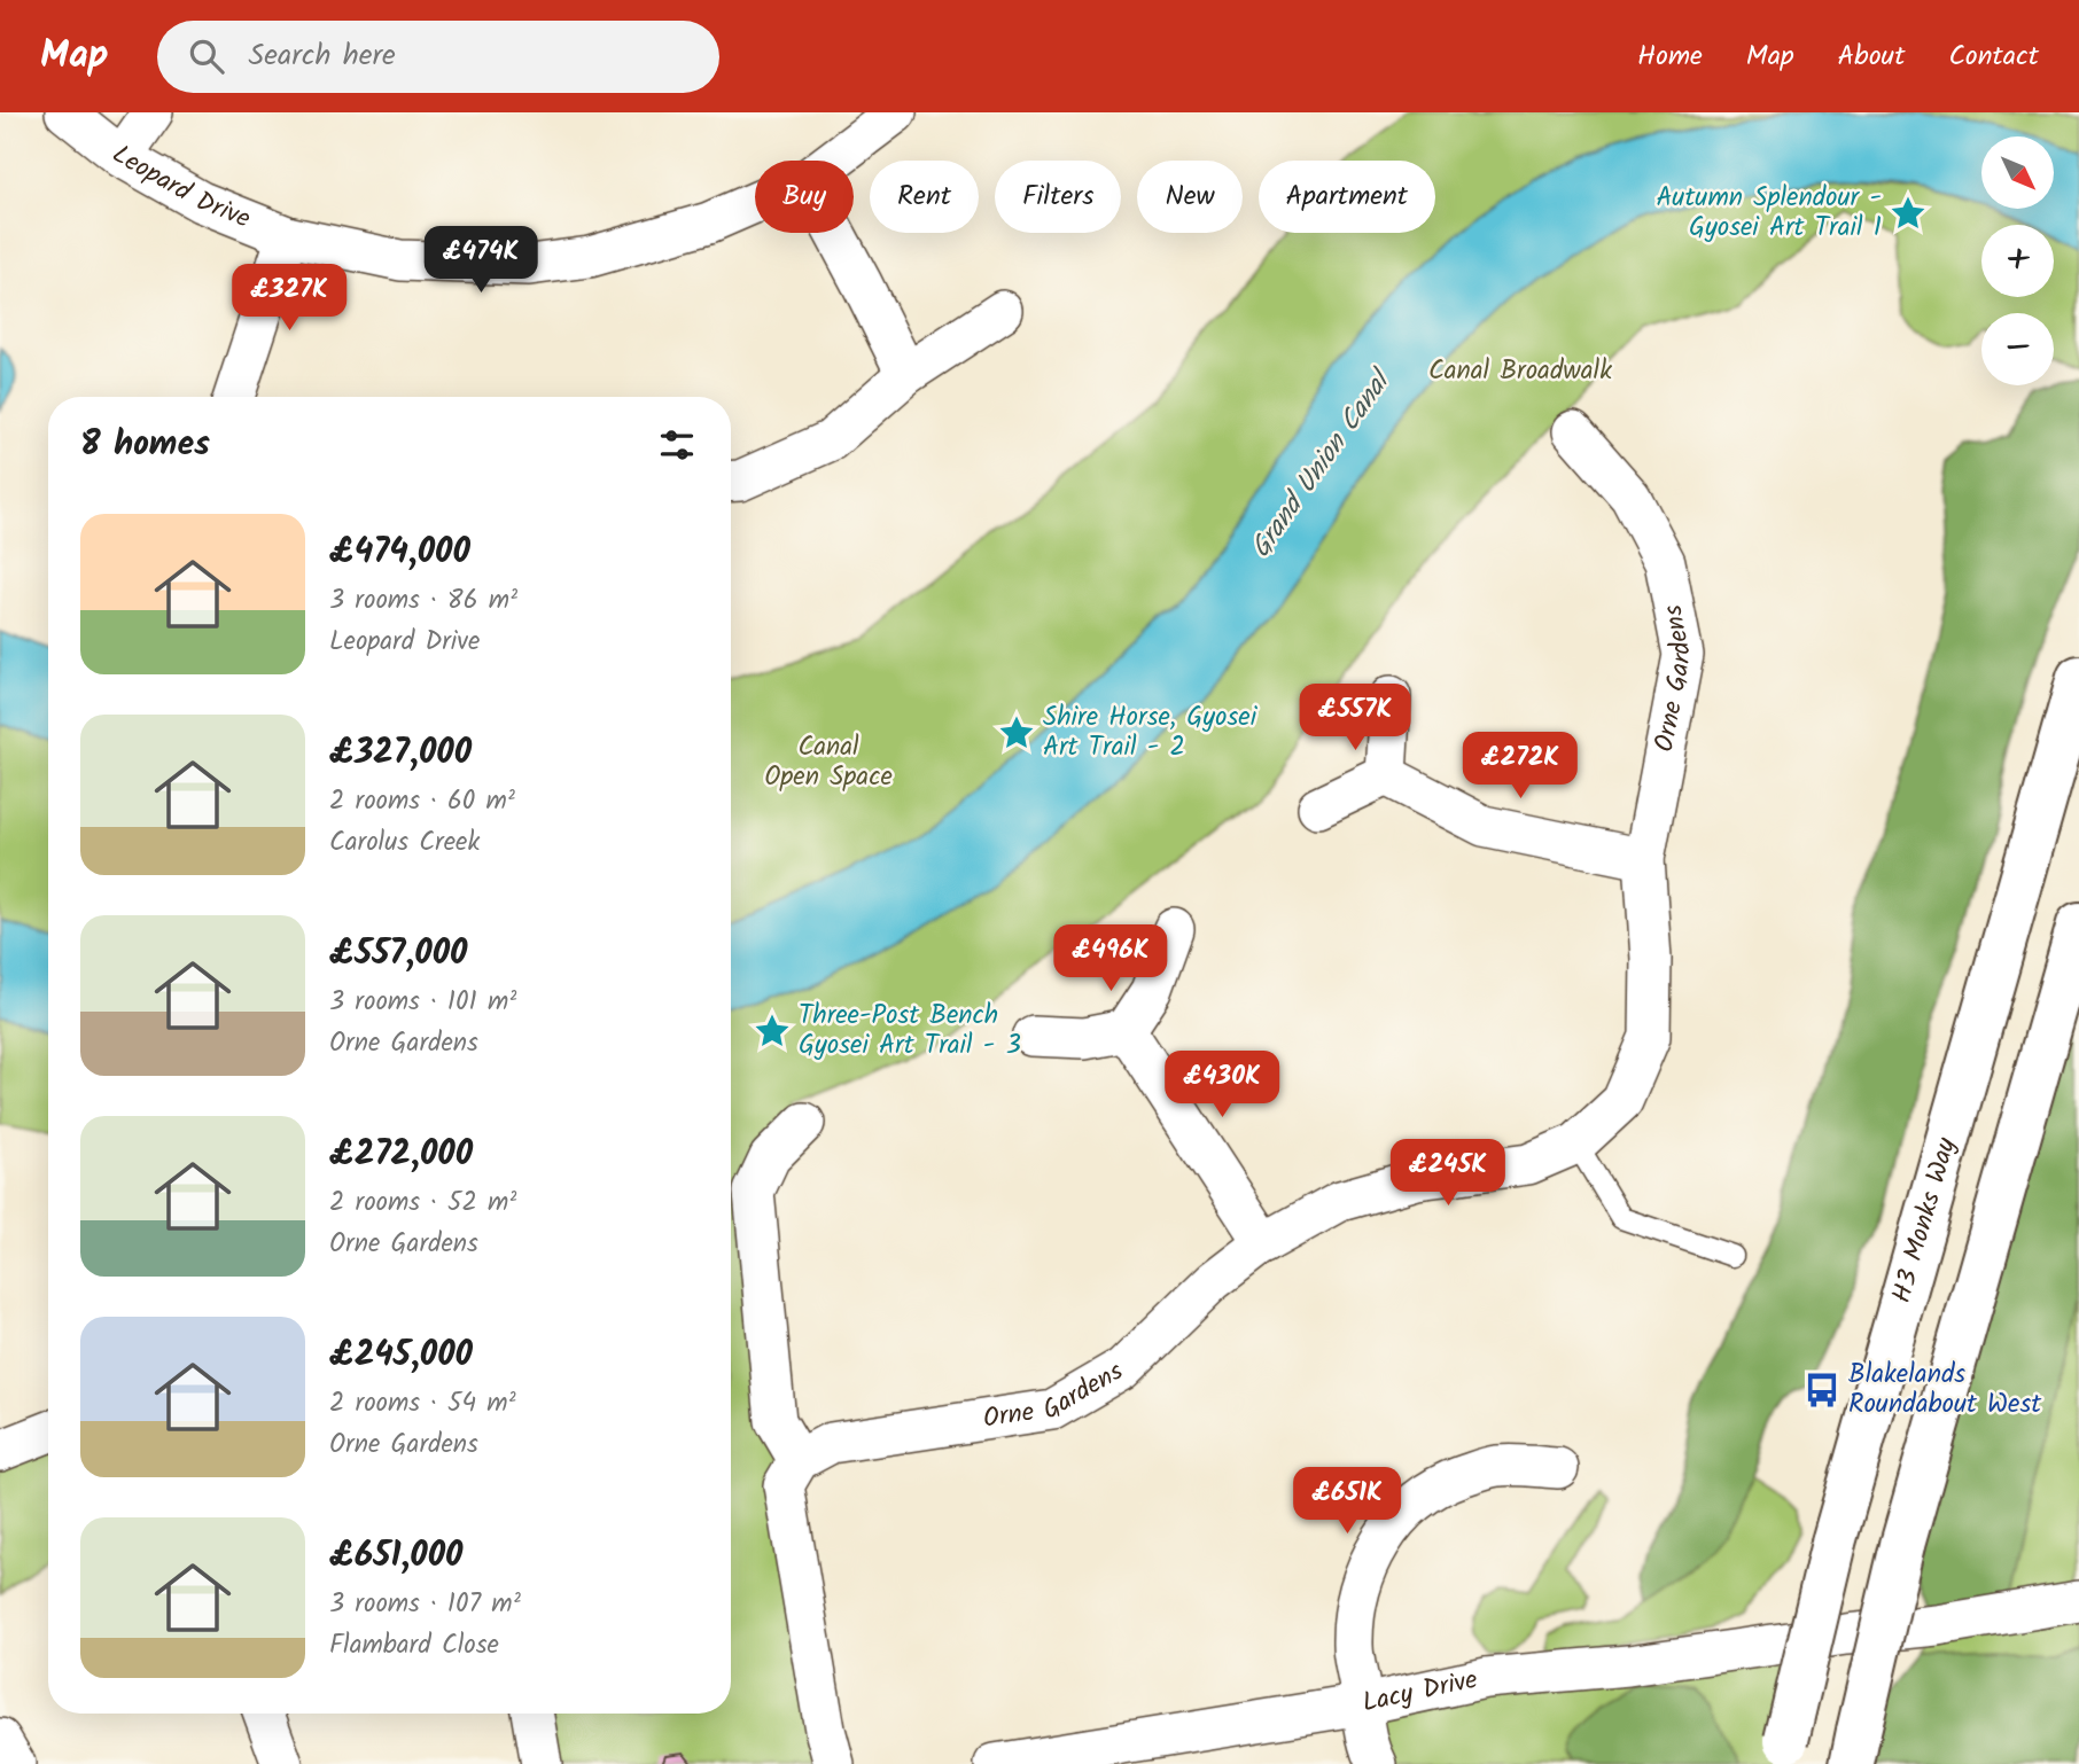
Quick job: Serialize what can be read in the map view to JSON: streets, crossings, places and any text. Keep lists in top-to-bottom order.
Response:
{
  "streets": {
    "main road": ["H3 Monks Way"],
    "street": ["Leopard Drive", "Orne Gardens", "Lacy Drive"]
  },
  "water": ["Grand Union Canal"],
  "parks": ["Canal Broadwalk", "Canal Open Space"],
  "places": {
    "place": ["Autumn Splendour - Gyosei Art Trail 1", "Shire Horse, Gyosei Art Trail - 2", "Three-Post Bench Gyosei Art Trail - 3"],
    "bus stop": ["Blakelands Roundabout West"]
  },
  "north": "bottom right",
  "page": {
    "header": "Map",
    "search": "Search here",
    "nav": [
      "Home",
      "Map",
      "About",
      "Contact"
    ],
    "map_buttons": ["+", "−"],
    "chip": [
      "Buy",
      "Rent",
      "Filters",
      "New",
      "Apartment"
    ],
    "price": [
      "£474K",
      "£327K",
      "£557K",
      "£272K",
      "£496K",
      "£430K",
      "£245K",
      "£651K"
    ],
    "heading": "8 homes",
    "list": [
      {
        "name": "£474,000",
        "note": "3 rooms · 86 m² · Leopard Drive"
      },
      {
        "name": "£327,000",
        "note": "2 rooms · 60 m² · Carolus Creek"
      },
      {
        "name": "£557,000",
        "note": "3 rooms · 101 m² · Orne Gardens"
      },
      {
        "name": "£272,000",
        "note": "2 rooms · 52 m² · Orne Gardens"
      },
      {
        "name": "£245,000",
        "note": "2 rooms · 54 m² · Orne Gardens"
      },
      {
        "name": "£651,000",
        "note": "3 rooms · 107 m² · Flambard Close"
      }
    ]
  }
}
